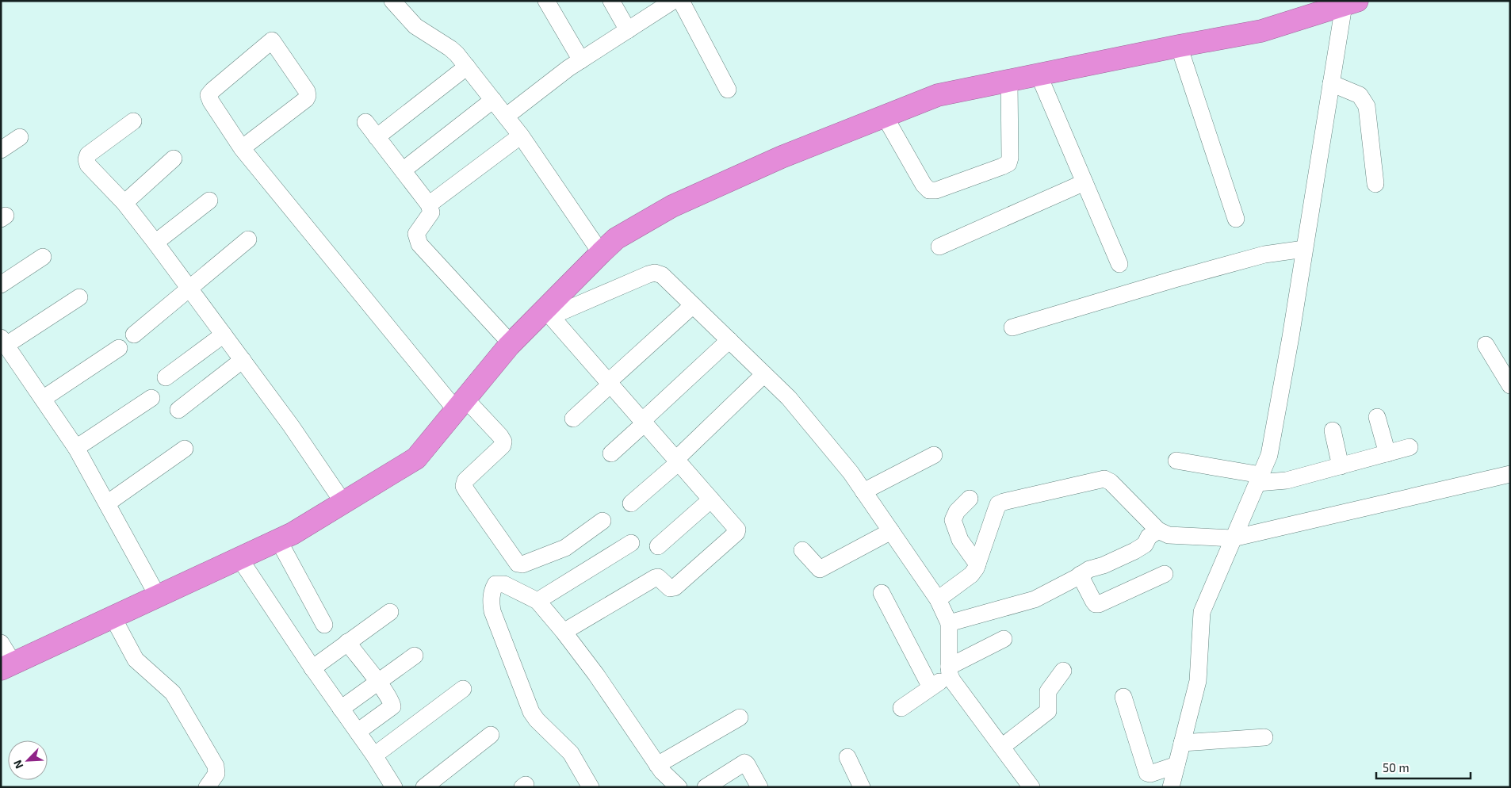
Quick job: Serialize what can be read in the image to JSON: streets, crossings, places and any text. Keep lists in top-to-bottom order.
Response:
{
  "scale_bar": "50 m",
  "north": "bottom left"
}
